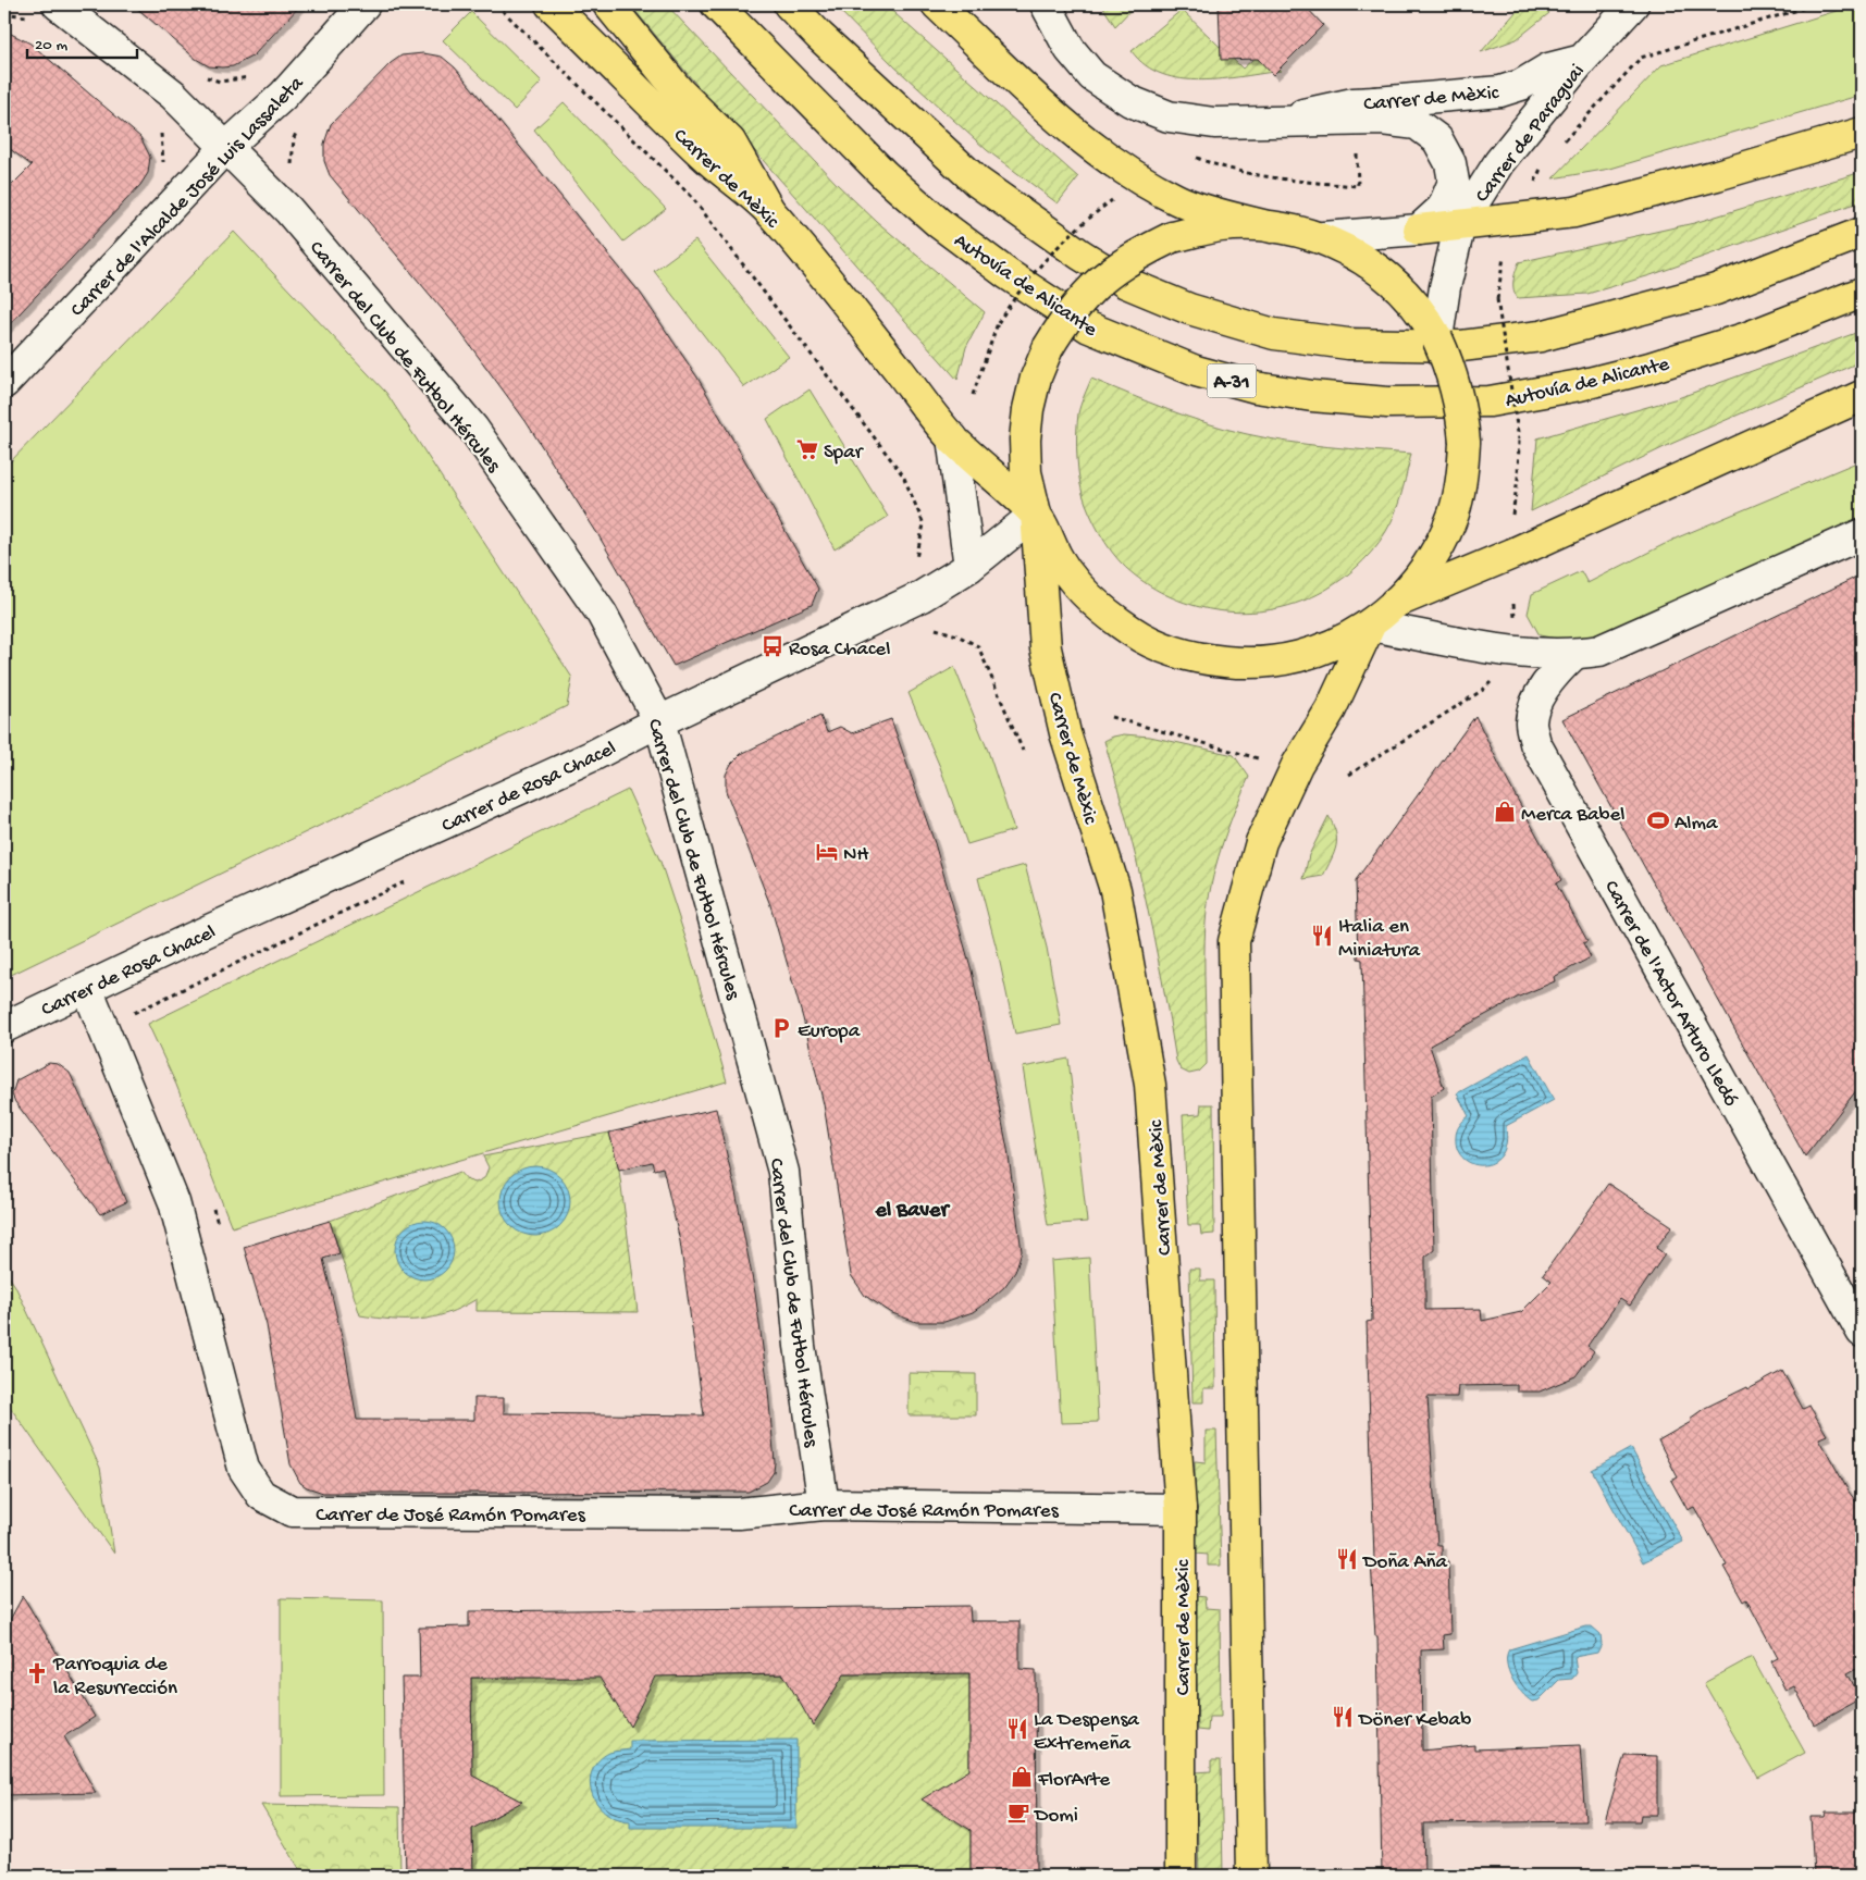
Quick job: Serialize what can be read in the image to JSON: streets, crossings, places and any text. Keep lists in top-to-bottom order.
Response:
{
  "streets": {
    "main road": ["Carrer de Mèxic", "Autovía de Alicante", "A-31"],
    "street": [
      "Carrer de Paraguai",
      "Carrer de l'Alcalde José Luis Lassaleta",
      "Carrer del Club de Futbol Hércules",
      "Carrer de Rosa Chacel",
      "Carrer de l'Actor Arturo Lledó",
      "Carrer de José Ramón Pomares"
    ]
  },
  "crossings": [
    ["Carrer de Mèxic", "Carrer de Paraguai"],
    ["Carrer de Mèxic", "Carrer de Rosa Chacel"],
    ["Carrer de Mèxic", "Carrer de José Ramón Pomares"],
    ["Carrer de l'Alcalde José Luis Lassaleta", "Carrer del Club de Futbol Hércules"],
    ["Carrer del Club de Futbol Hércules", "Carrer de Rosa Chacel"],
    ["Carrer del Club de Futbol Hércules", "Carrer de José Ramón Pomares"],
    ["Carrer de Rosa Chacel", "Carrer de José Ramón Pomares"]
  ],
  "districts": ["el Baver"],
  "places": {
    "supermarket": ["Spar"],
    "bus stop": ["Rosa Chacel"],
    "shop": ["Merca Babel", "FlorArte"],
    "sports": ["Alma"],
    "hotel": ["NH"],
    "restaurant": [
      "Italia en Miniatura",
      "Doña Aña",
      "Döner Kebab",
      "La Despensa Extremeña"
    ],
    "parking": ["Europa"],
    "church": ["Parroquia de la Resurrección"],
    "cafe": ["Domi"]
  },
  "scale_bar": "20 m"
}
